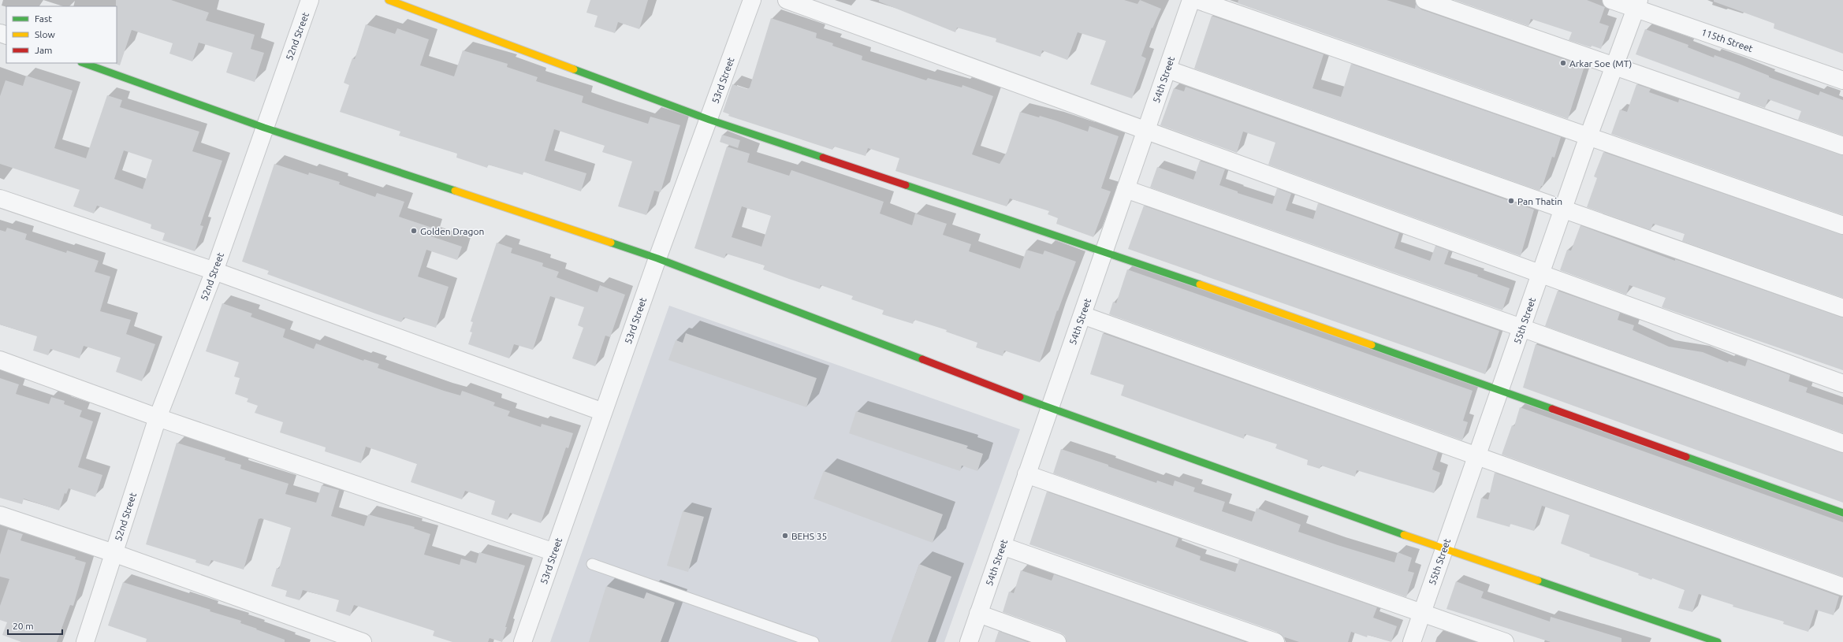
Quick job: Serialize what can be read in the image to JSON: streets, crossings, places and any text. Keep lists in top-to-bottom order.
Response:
{
  "streets": {
    "street": [
      "52nd Street",
      "115th Street",
      "54th Street",
      "53rd Street",
      "55th Street"
    ]
  },
  "crossings": [
    ["115th Street", "55th Street"]
  ],
  "places": [
    "Arkar Soe (MT)",
    "Pan Thatin",
    "Golden Dragon",
    "BEHS 35"
  ],
  "legend": ["Fast", "Slow", "Jam"],
  "scale_bar": "20 m"
}
